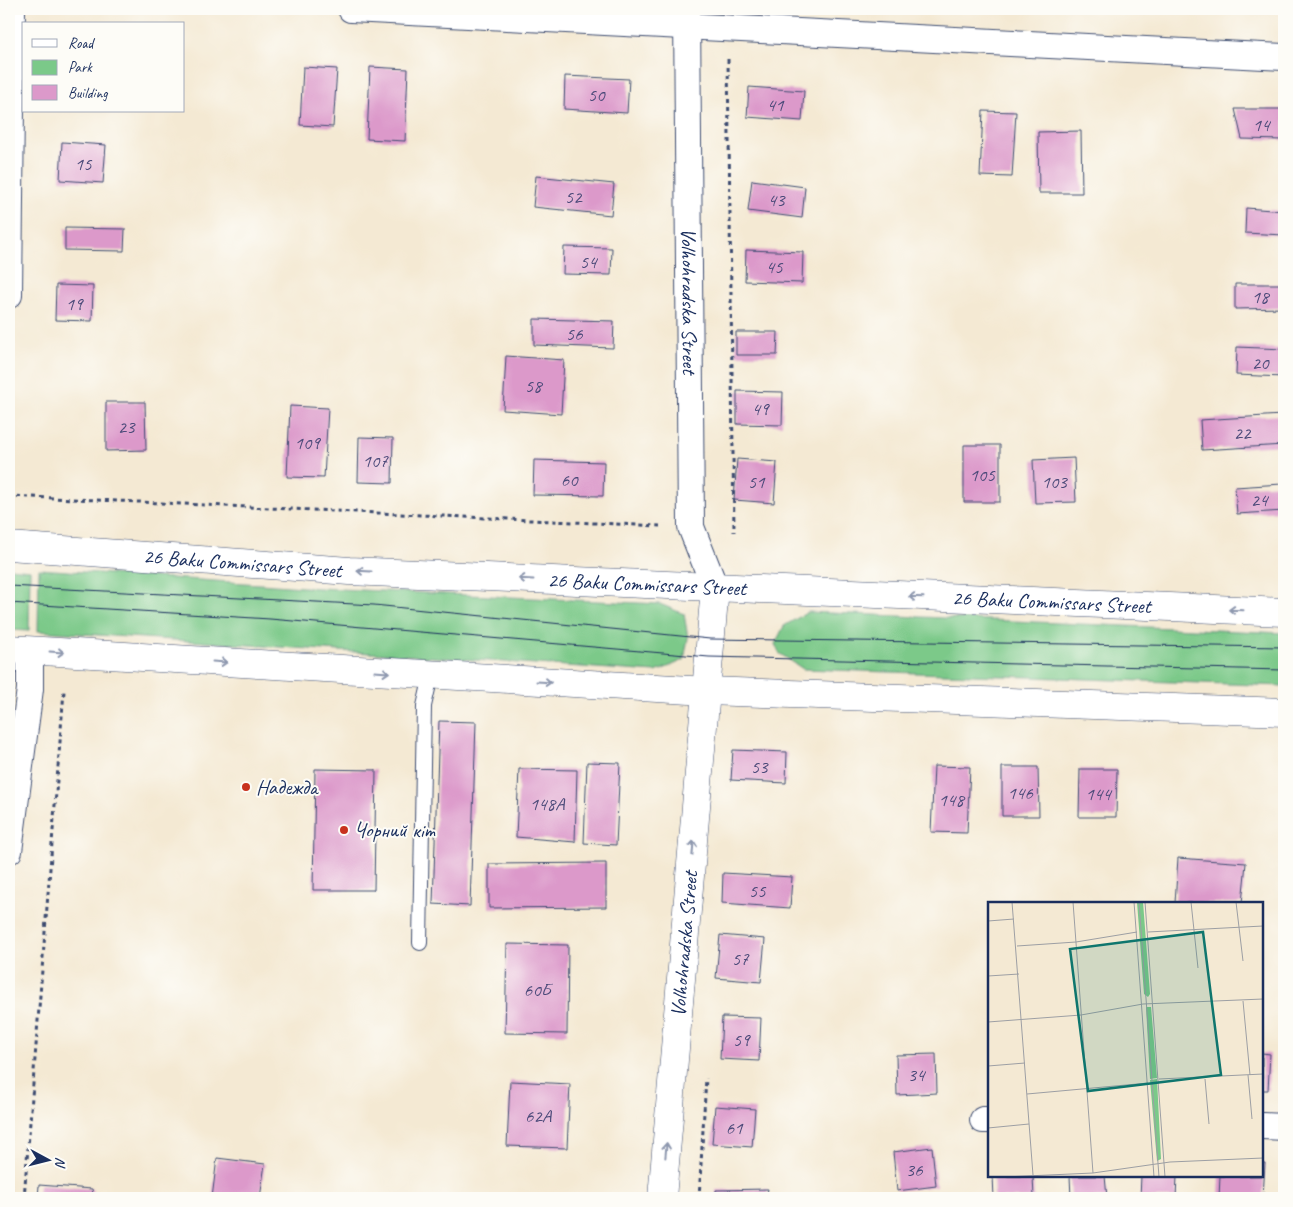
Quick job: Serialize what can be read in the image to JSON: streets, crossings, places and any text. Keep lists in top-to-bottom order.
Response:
{
  "streets": {
    "street": ["Volhohradska Street", "26 Baku Commissars Street"]
  },
  "crossings": [
    ["Volhohradska Street", "26 Baku Commissars Street"]
  ],
  "one_way": ["Volhohradska Street"],
  "places": ["Надежда", "Чорний кіт"],
  "house_numbers": [
    "50",
    "41",
    "14",
    "15",
    "52",
    "43",
    "54",
    "45",
    "18",
    "19",
    "56",
    "20",
    "58",
    "49",
    "23",
    "22",
    "109",
    "107",
    "105",
    "60",
    "51",
    "103",
    "24",
    "53",
    "146",
    "144",
    "148",
    "148А",
    "55",
    "57",
    "60Б",
    "59",
    "34",
    "62А",
    "61",
    "36"
  ],
  "legend": ["Road", "Park", "Building"],
  "north": "right"
}
